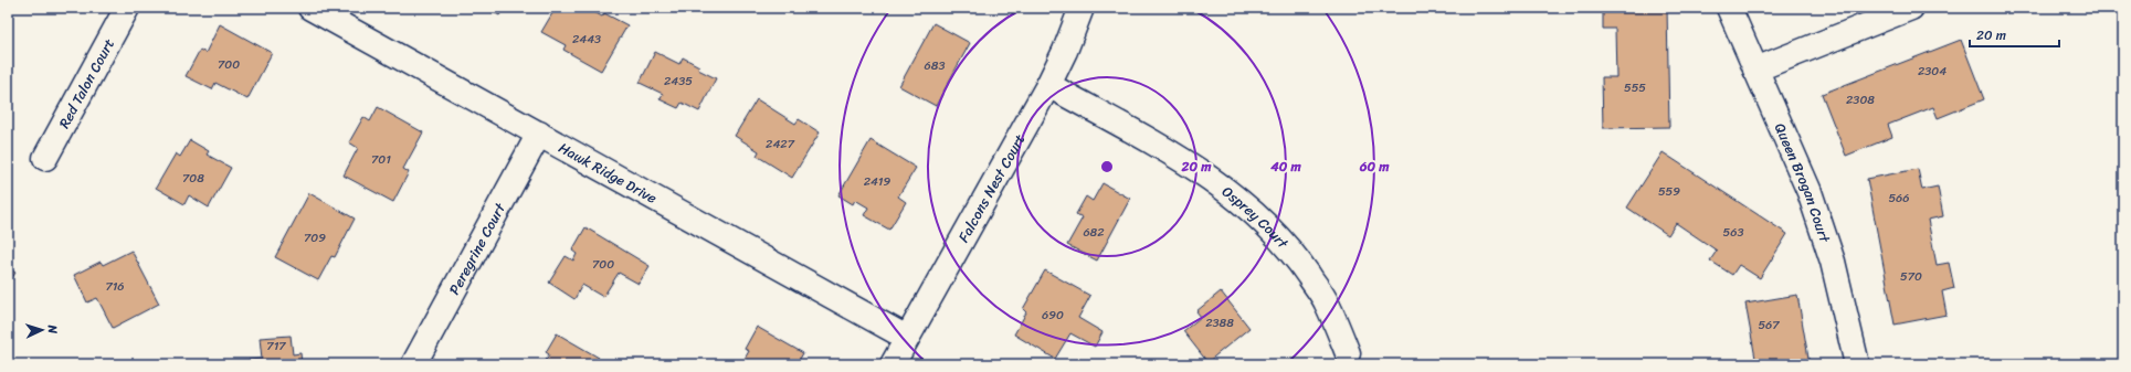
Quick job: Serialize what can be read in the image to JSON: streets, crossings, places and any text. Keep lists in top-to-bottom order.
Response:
{
  "streets": {
    "street": [
      "Red Talon Court",
      "Hawk Ridge Drive",
      "Queen Brogan Court",
      "Falcons Nest Court",
      "Osprey Court",
      "Peregrine Court"
    ]
  },
  "crossings": [
    ["Hawk Ridge Drive", "Falcons Nest Court"],
    ["Hawk Ridge Drive", "Peregrine Court"],
    ["Falcons Nest Court", "Osprey Court"]
  ],
  "house_numbers": [
    "2443",
    "700",
    "683",
    "2304",
    "2435",
    "555",
    "2308",
    "2427",
    "701",
    "708",
    "2419",
    "559",
    "566",
    "682",
    "563",
    "709",
    "700",
    "570",
    "716",
    "690",
    "2388",
    "567",
    "717"
  ],
  "scale_bar": "20 m",
  "north": "right",
  "rings": ["20 m", "40 m", "60 m"]
}
